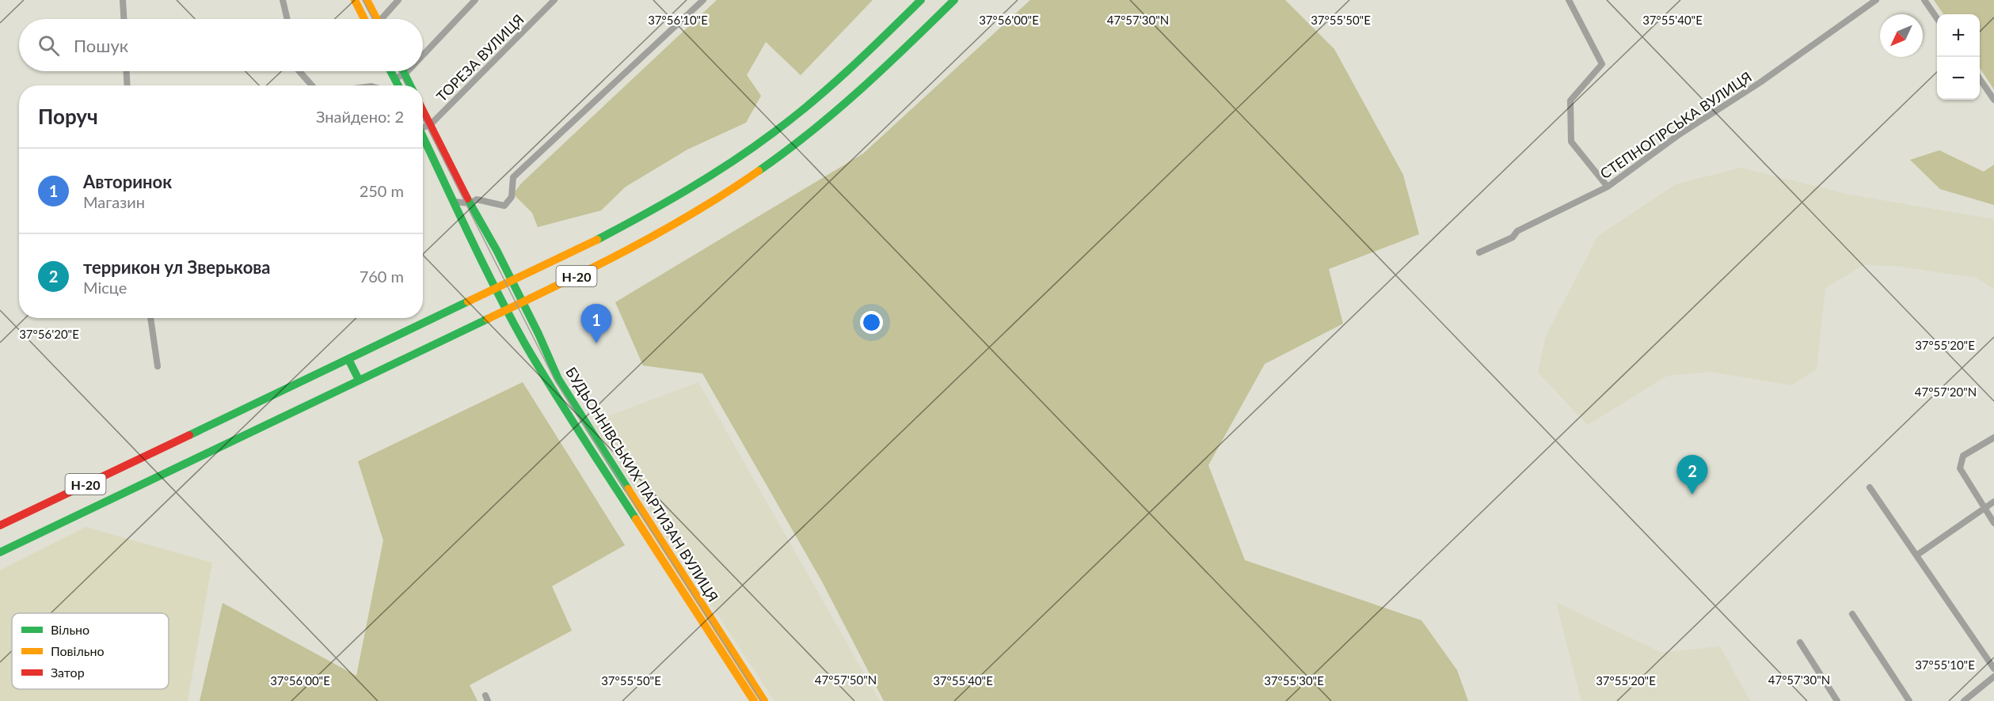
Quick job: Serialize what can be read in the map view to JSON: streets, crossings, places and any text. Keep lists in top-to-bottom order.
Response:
{
  "streets": {
    "main road": ["Н-20", "БУДЬОННІВСЬКИХ ПАРТИЗАН ВУЛИЦЯ"],
    "street": ["ТОРЕЗА ВУЛИЦЯ", "СТЕПНОГІРСЬКА ВУЛИЦЯ"]
  },
  "crossings": [
    ["ТОРЕЗА ВУЛИЦЯ", "БУДЬОННІВСЬКИХ ПАРТИЗАН ВУЛИЦЯ"]
  ],
  "legend": ["Вільно", "Повільно", "Затор"],
  "north": "bottom left",
  "page": {
    "map_buttons": ["+", "−"],
    "search": "Пошук",
    "heading": ["Поруч", "Знайдено: 2"],
    "list": [
      {
        "mark": "1",
        "name": "Авторинок",
        "note": "Магазин",
        "value": "250 m"
      },
      {
        "mark": "2",
        "name": "террикон ул Зверькова",
        "note": "Місце",
        "value": "760 m"
      }
    ],
    "pins": ["1", "2"]
  },
  "coordinates": [
    "37°56'10\"E",
    "37°56'00\"E",
    "37°55'50\"E",
    "37°55'40\"E",
    "47°57'30\"N",
    "37°56'20\"E",
    "37°55'20\"E",
    "47°57'20\"N",
    "37°55'10\"E",
    "47°57'50\"N",
    "37°55'30\"E"
  ]
}
